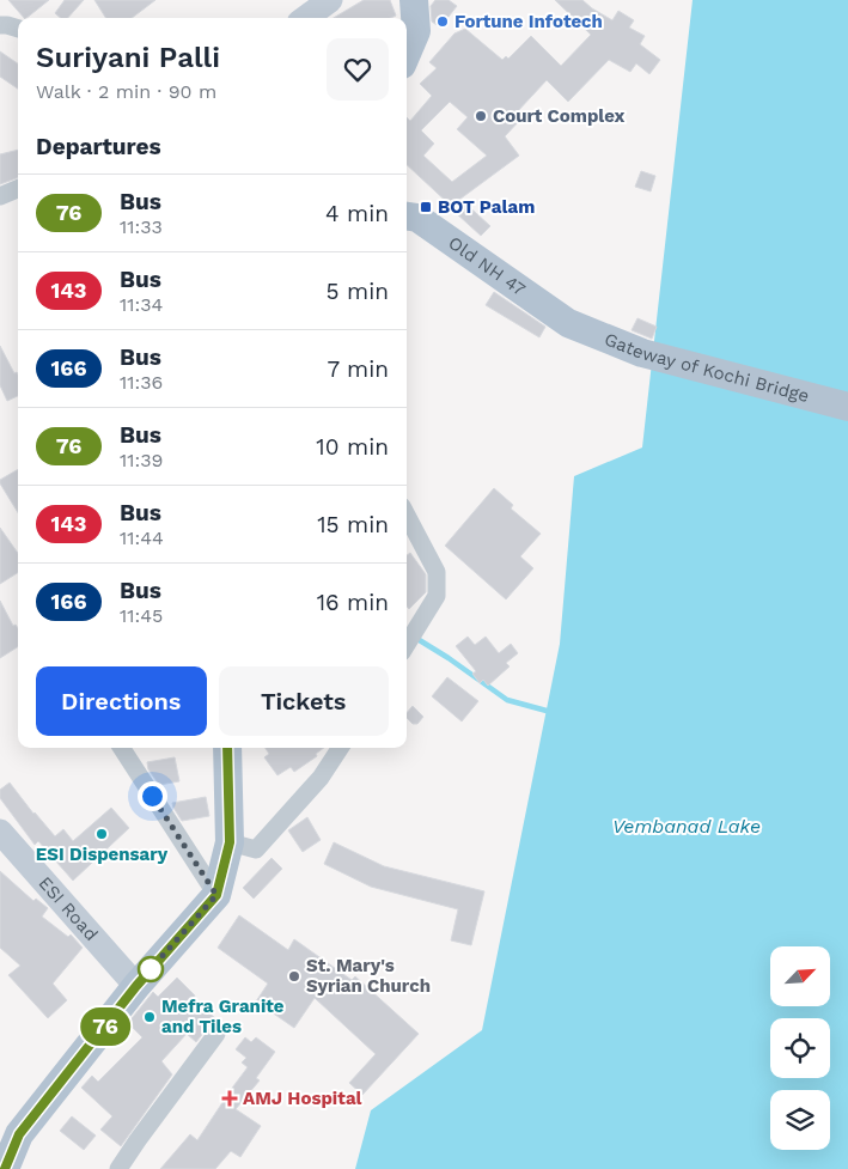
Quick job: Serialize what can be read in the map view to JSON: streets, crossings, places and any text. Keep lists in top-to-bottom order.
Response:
{
  "streets": {
    "main road": ["Old NH 47", "Gateway of Kochi Bridge", "ESI Road"]
  },
  "crossings": [
    ["Old NH 47", "Gateway of Kochi Bridge"]
  ],
  "water": ["Vembanad Lake"],
  "places": {
    "other": [
      "Fortune Infotech",
      "Court Complex",
      "ESI Dispensary",
      "St. Mary's Syrian Church",
      "Mefra Granite and Tiles"
    ],
    "transit": ["BOT Palam"],
    "health": ["AMJ Hospital"]
  },
  "lines": ["bus line 76"],
  "north": "top right",
  "page": {
    "on_map": "76",
    "heading": [
      ["Suriyani Palli", "Walk · 2 min · 90 m"],
      "Departures"
    ],
    "list": [
      {
        "mark": "76",
        "name": "Bus",
        "note": "11:33",
        "value": "4 min"
      },
      {
        "mark": "143",
        "name": "Bus",
        "note": "11:34",
        "value": "5 min"
      },
      {
        "mark": "166",
        "name": "Bus",
        "note": "11:36",
        "value": "7 min"
      },
      {
        "mark": "76",
        "name": "Bus",
        "note": "11:39",
        "value": "10 min"
      },
      {
        "mark": "143",
        "name": "Bus",
        "note": "11:44",
        "value": "15 min"
      },
      {
        "mark": "166",
        "name": "Bus",
        "note": "11:45",
        "value": "16 min"
      }
    ],
    "buttons": ["Directions", "Tickets"]
  }
}
